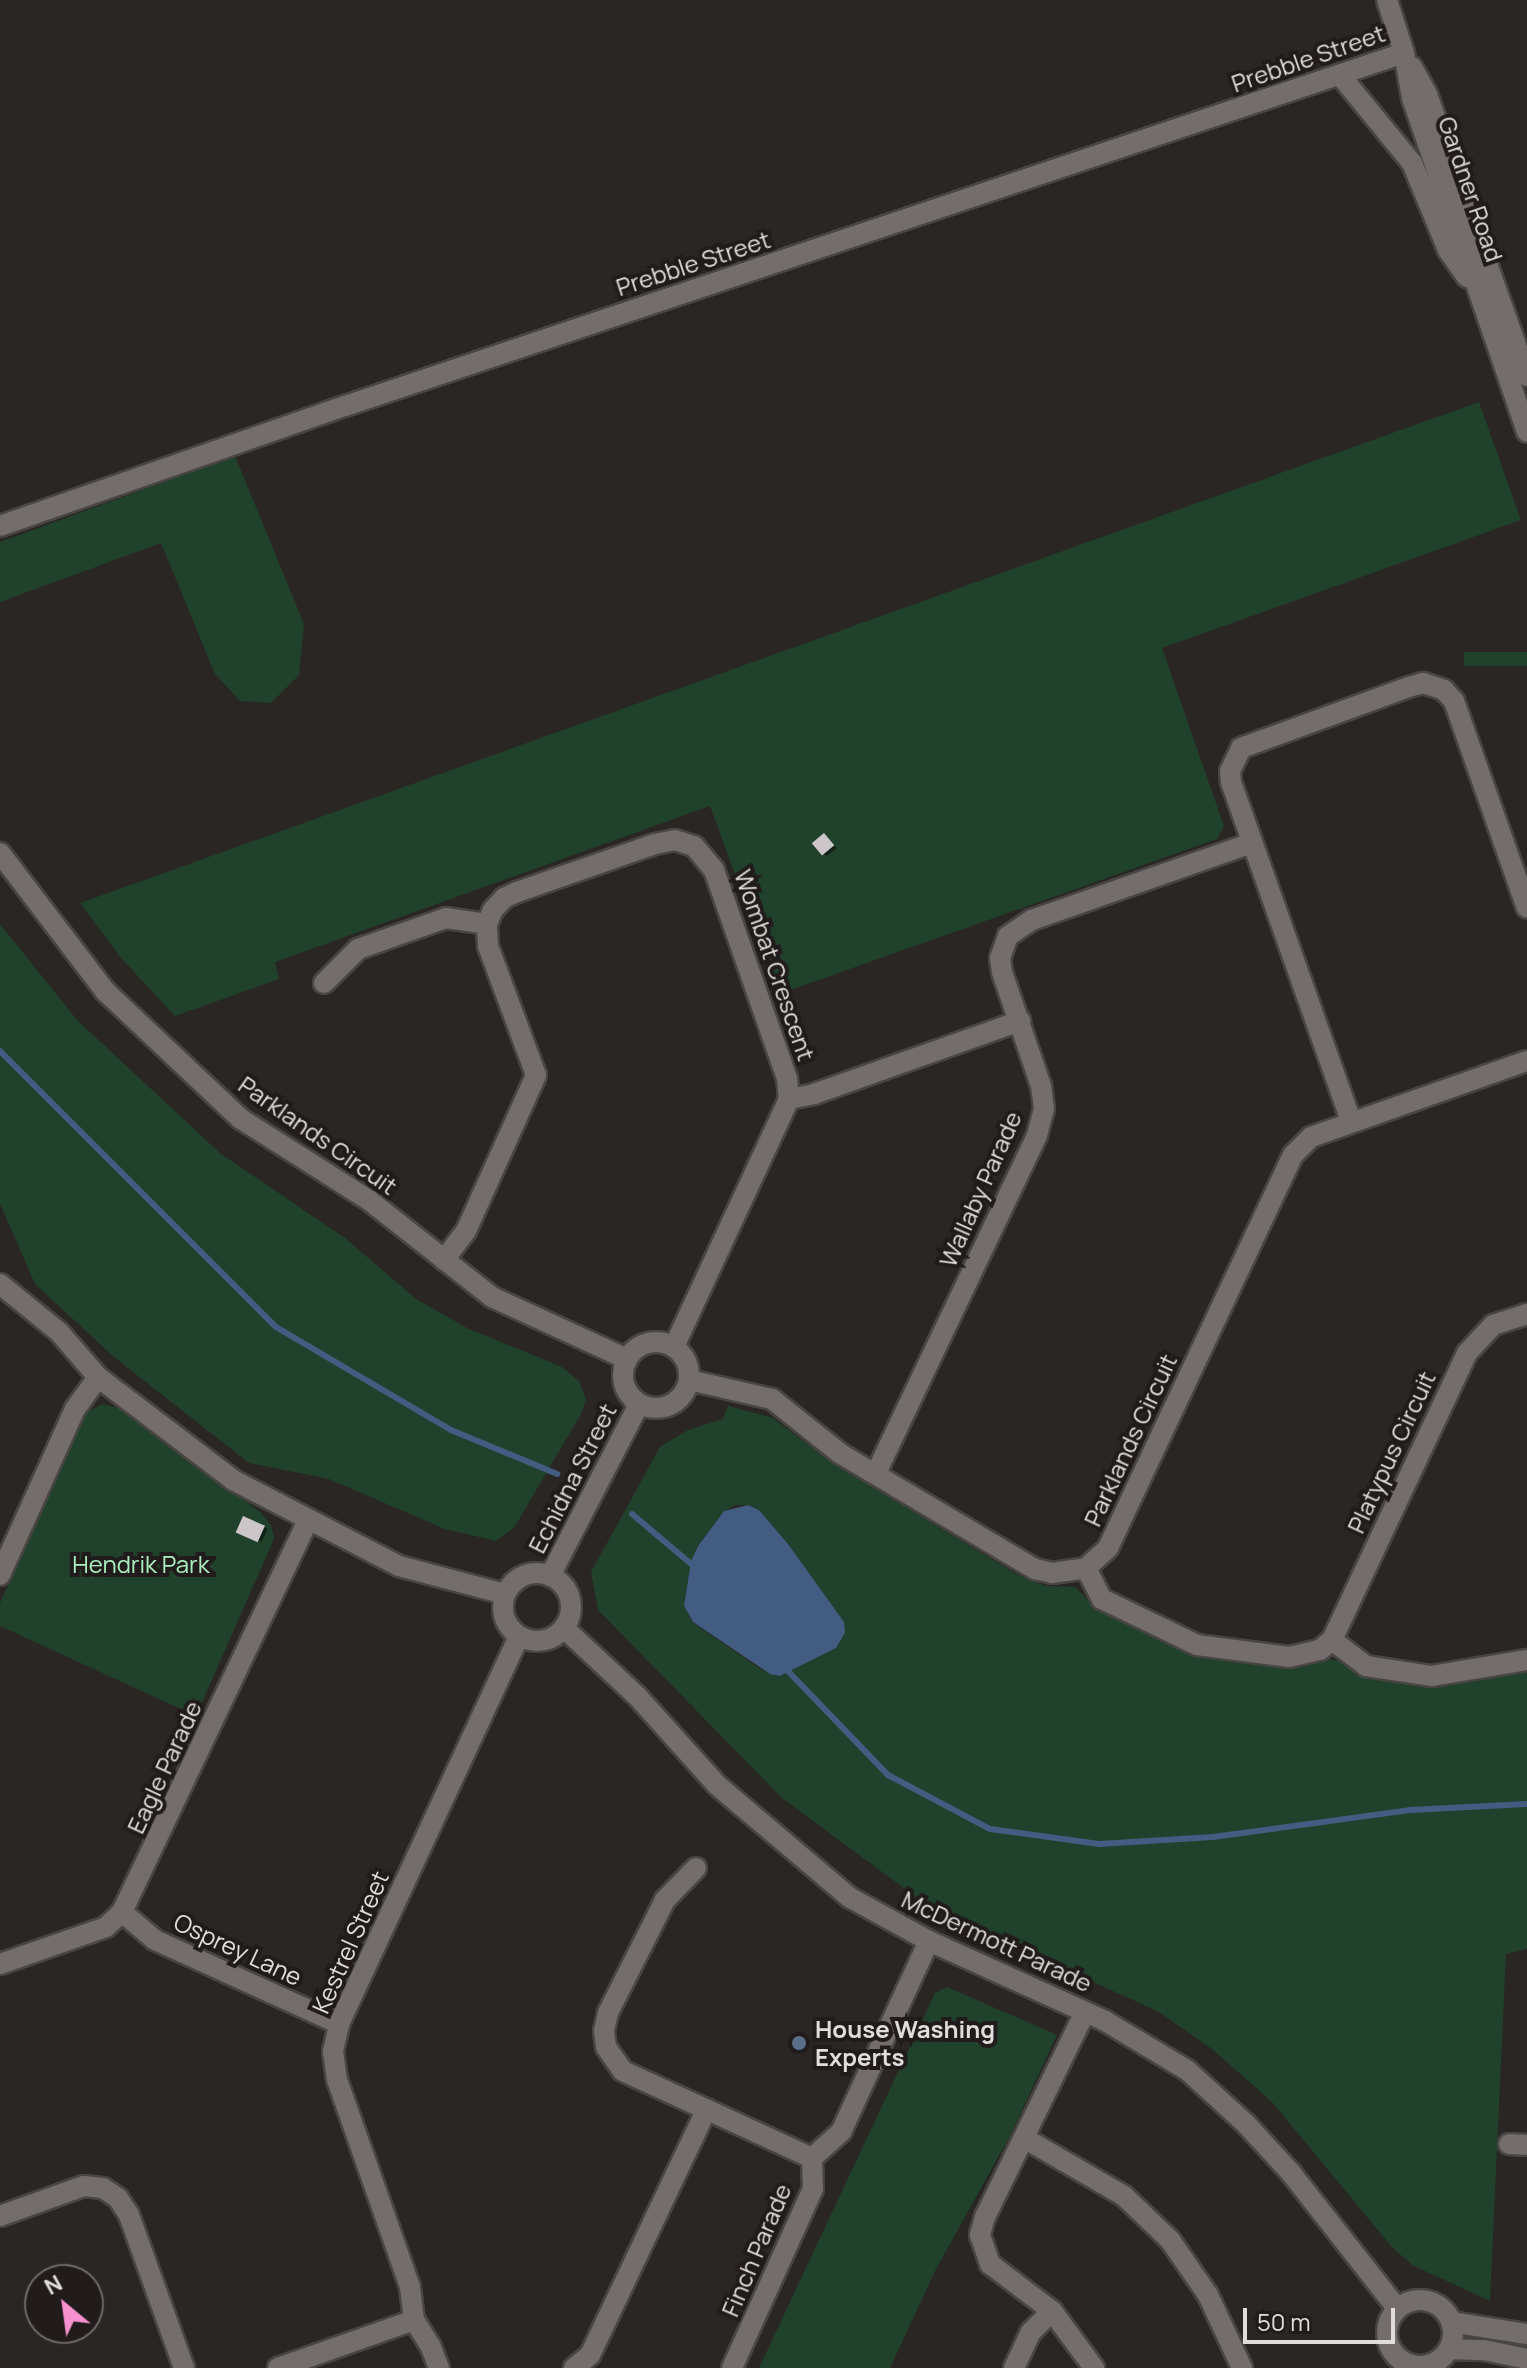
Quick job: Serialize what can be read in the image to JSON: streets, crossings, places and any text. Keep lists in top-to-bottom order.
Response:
{
  "streets": {
    "street": [
      "Prebble Street",
      "Gardner Road",
      "Wombat Crescent",
      "Parklands Circuit",
      "Wallaby Parade",
      "Platypus Circuit",
      "Echidna Street",
      "Eagle Parade",
      "McDermott Parade",
      "Kestrel Street",
      "Osprey Lane",
      "Finch Parade"
    ]
  },
  "crossings": [
    ["Prebble Street", "Gardner Road"],
    ["Wombat Crescent", "Parklands Circuit"],
    ["Wombat Crescent", "Echidna Street"],
    ["Parklands Circuit", "Echidna Street"],
    ["Echidna Street", "McDermott Parade"],
    ["Echidna Street", "Kestrel Street"],
    ["Eagle Parade", "Osprey Lane"],
    ["McDermott Parade", "Kestrel Street"],
    ["McDermott Parade", "Finch Parade"],
    ["Kestrel Street", "Osprey Lane"]
  ],
  "parks": ["Hendrik Park"],
  "places": ["House Washing Experts"],
  "scale_bar": "50 m",
  "north": "top left"
}
